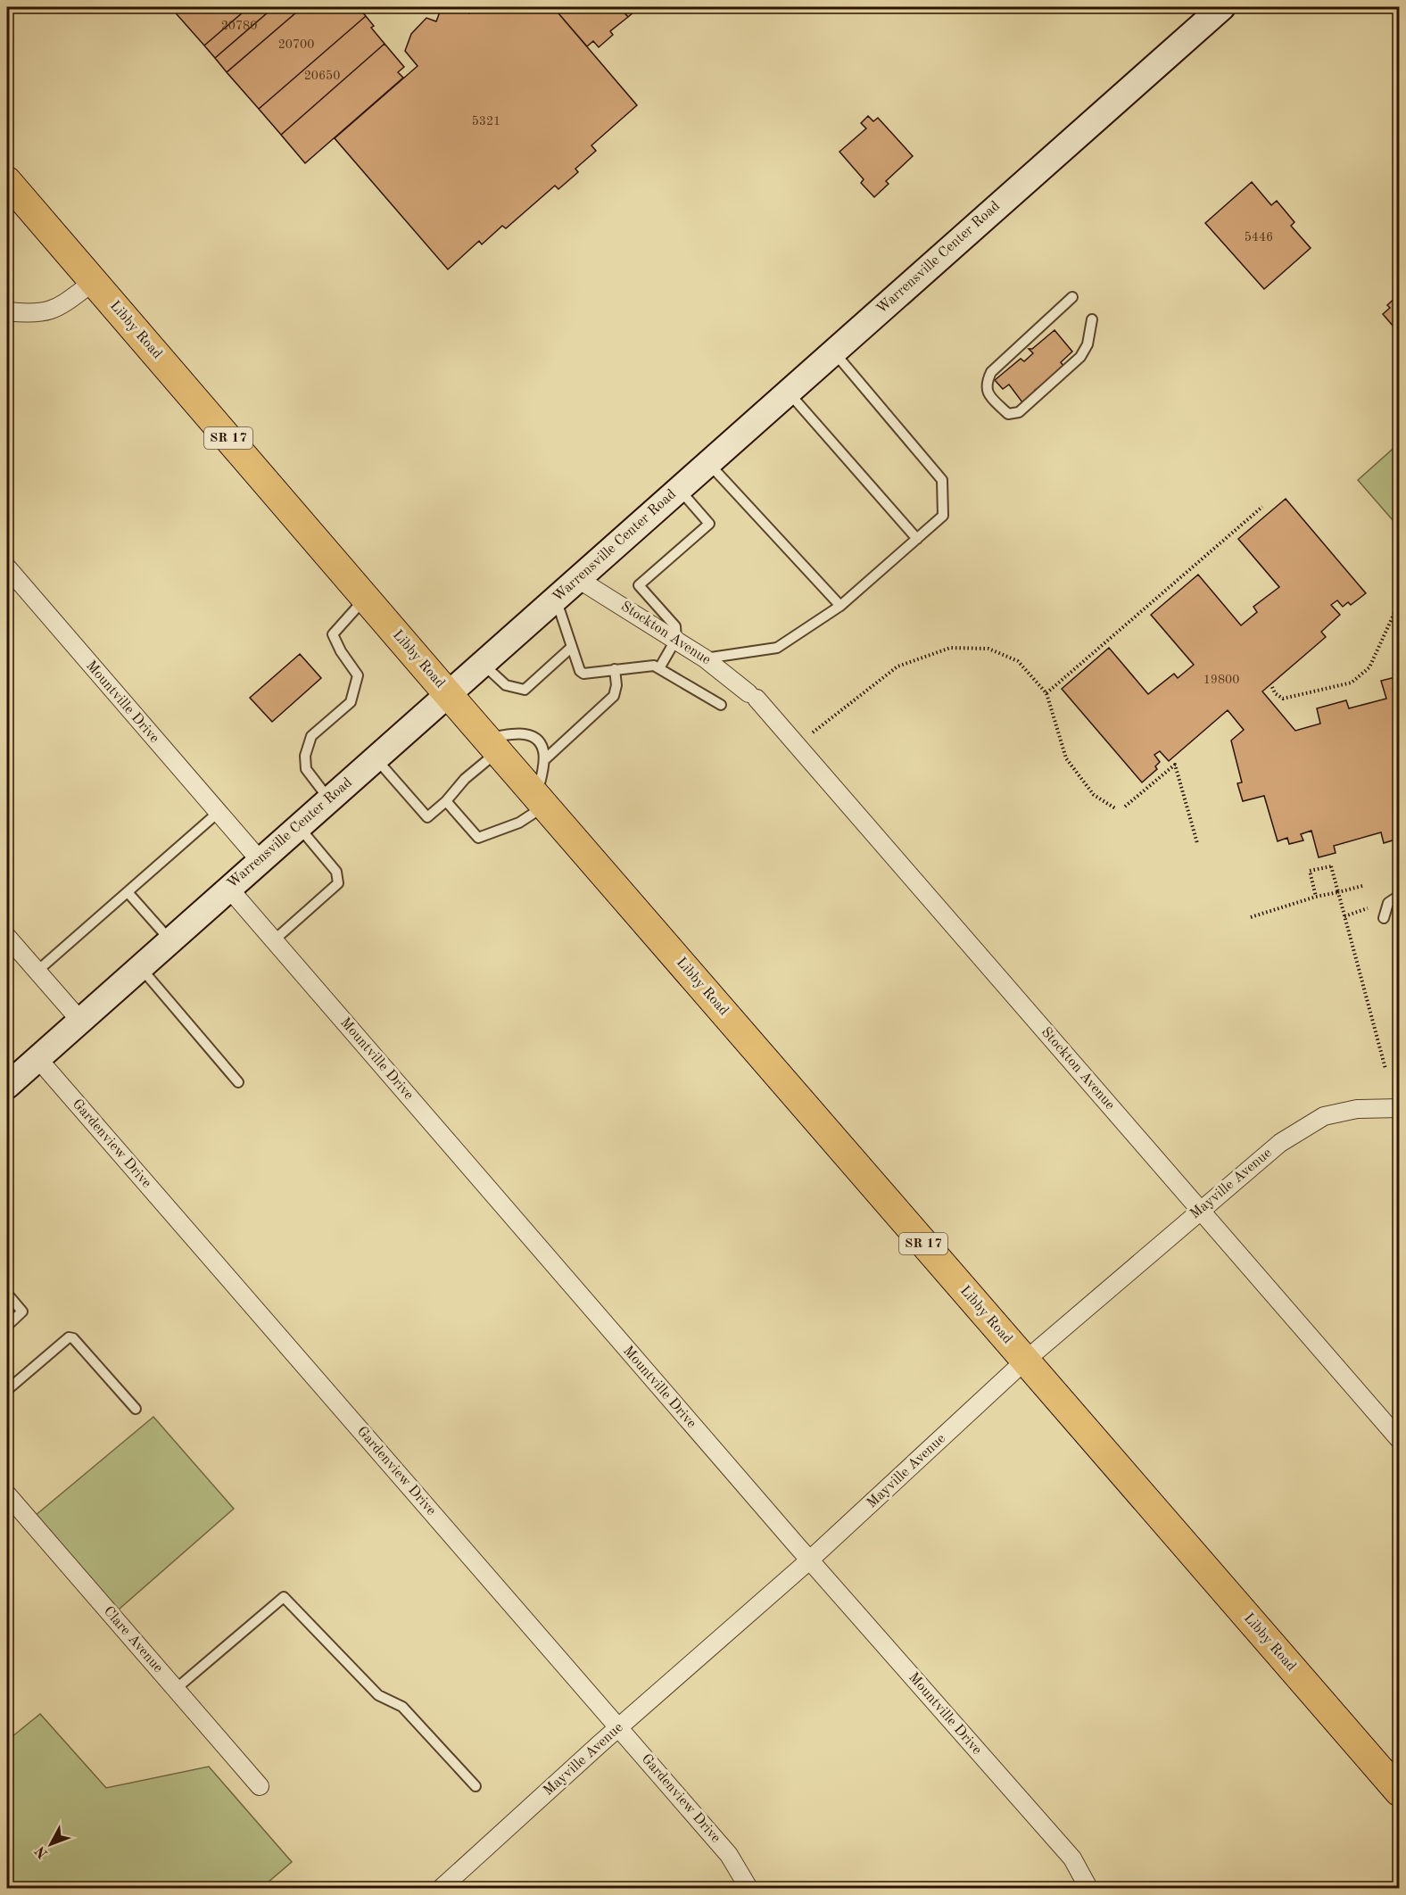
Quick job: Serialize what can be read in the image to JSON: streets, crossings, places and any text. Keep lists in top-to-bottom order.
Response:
{
  "streets": {
    "main road": ["Warrensville Center Road", "Libby Road", "SR 17"],
    "street": [
      "Stockton Avenue",
      "Mountville Drive",
      "Gardenview Drive",
      "Mayville Avenue",
      "Clare Avenue"
    ]
  },
  "crossings": [
    ["Warrensville Center Road", "Libby Road"],
    ["Warrensville Center Road", "Stockton Avenue"],
    ["Warrensville Center Road", "Mountville Drive"],
    ["Warrensville Center Road", "Gardenview Drive"],
    ["Libby Road", "Mayville Avenue"],
    ["Stockton Avenue", "Mayville Avenue"],
    ["Mountville Drive", "Mayville Avenue"],
    ["Gardenview Drive", "Mayville Avenue"]
  ],
  "house_numbers": [
    "20780",
    "20700",
    "20650",
    "5321",
    "5446",
    "19800"
  ],
  "north": "bottom left"
}
